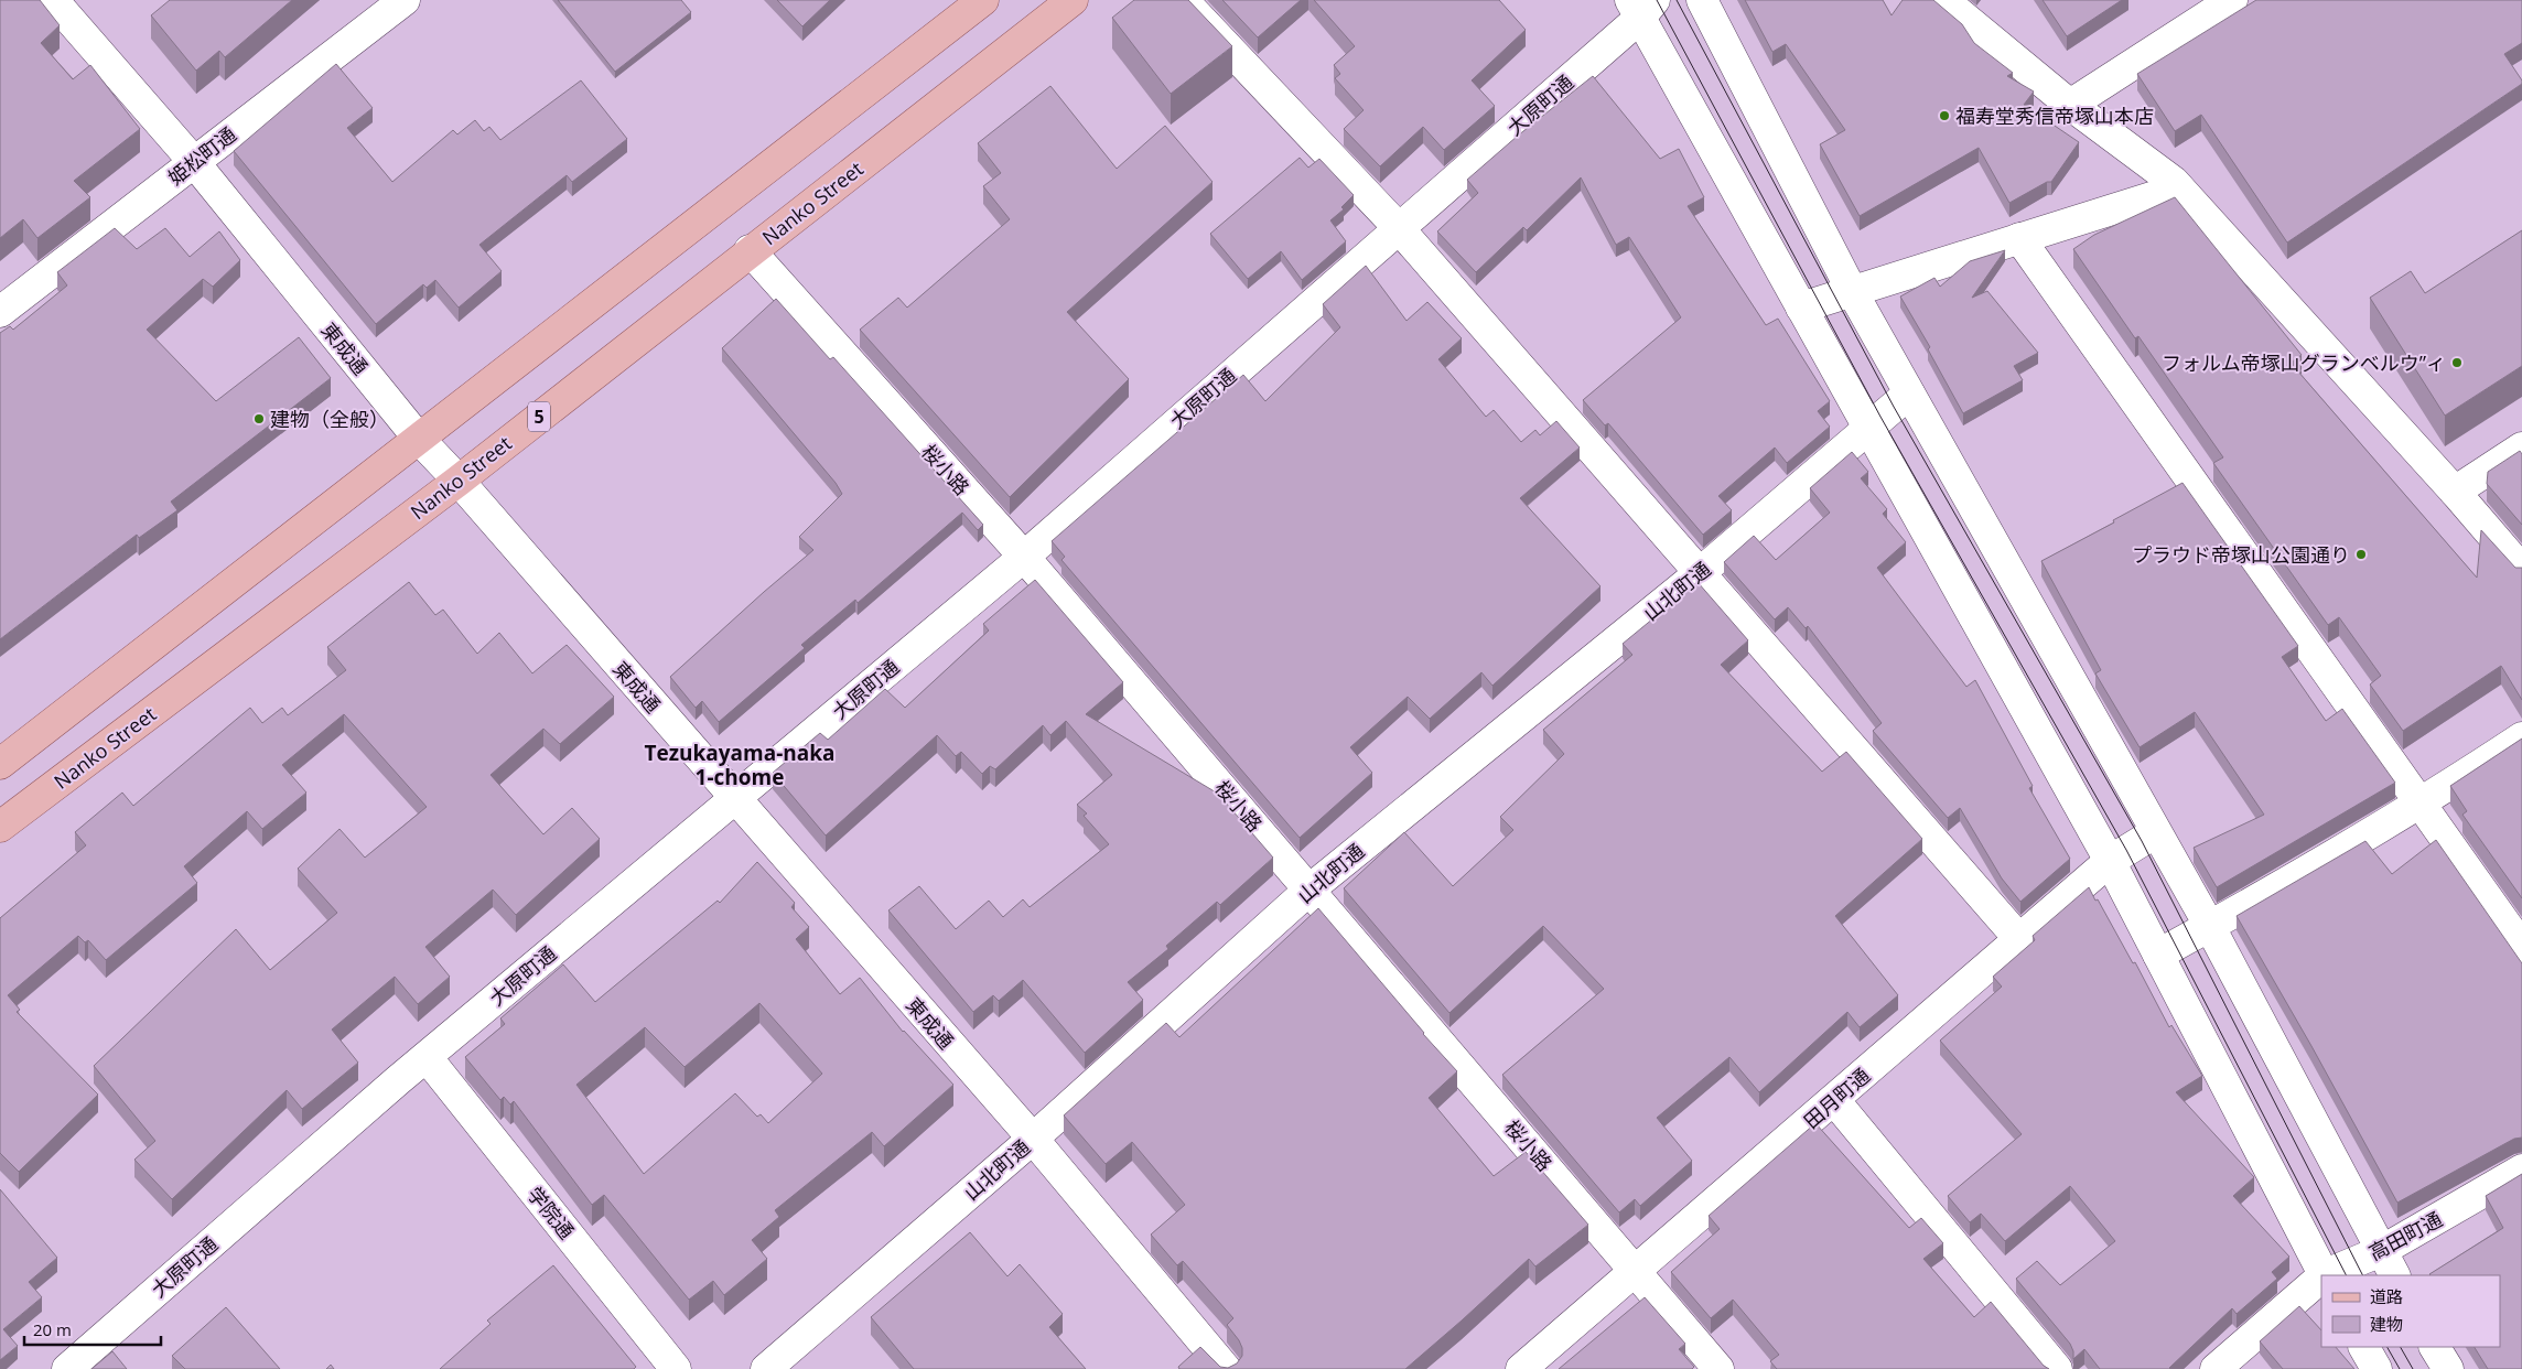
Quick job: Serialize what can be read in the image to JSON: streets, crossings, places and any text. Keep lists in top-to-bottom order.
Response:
{
  "streets": {
    "main road": ["Nanko Street", "5"],
    "street": [
      "大原町通",
      "姫松町通",
      "東成通",
      "桜小路",
      "山北町通",
      "田月町通",
      "学院通",
      "高田町通"
    ]
  },
  "crossings": [
    ["大原町通", "東成通"],
    ["大原町通", "桜小路"],
    ["大原町通", "学院通"],
    ["姫松町通", "東成通"],
    ["Nanko Street", "東成通"],
    ["Nanko Street", "桜小路"],
    ["東成通", "山北町通"],
    ["桜小路", "山北町通"],
    ["桜小路", "田月町通"]
  ],
  "districts": ["Tezukayama-naka 1-chome"],
  "places": [
    "福寿堂秀信帝塚山本店",
    "フォルム帝塚山グランベルウ”ィ",
    "建物（全般）",
    "プラウド帝塚山公園通り"
  ],
  "legend": ["道路", "建物"],
  "scale_bar": "20 m"
}
